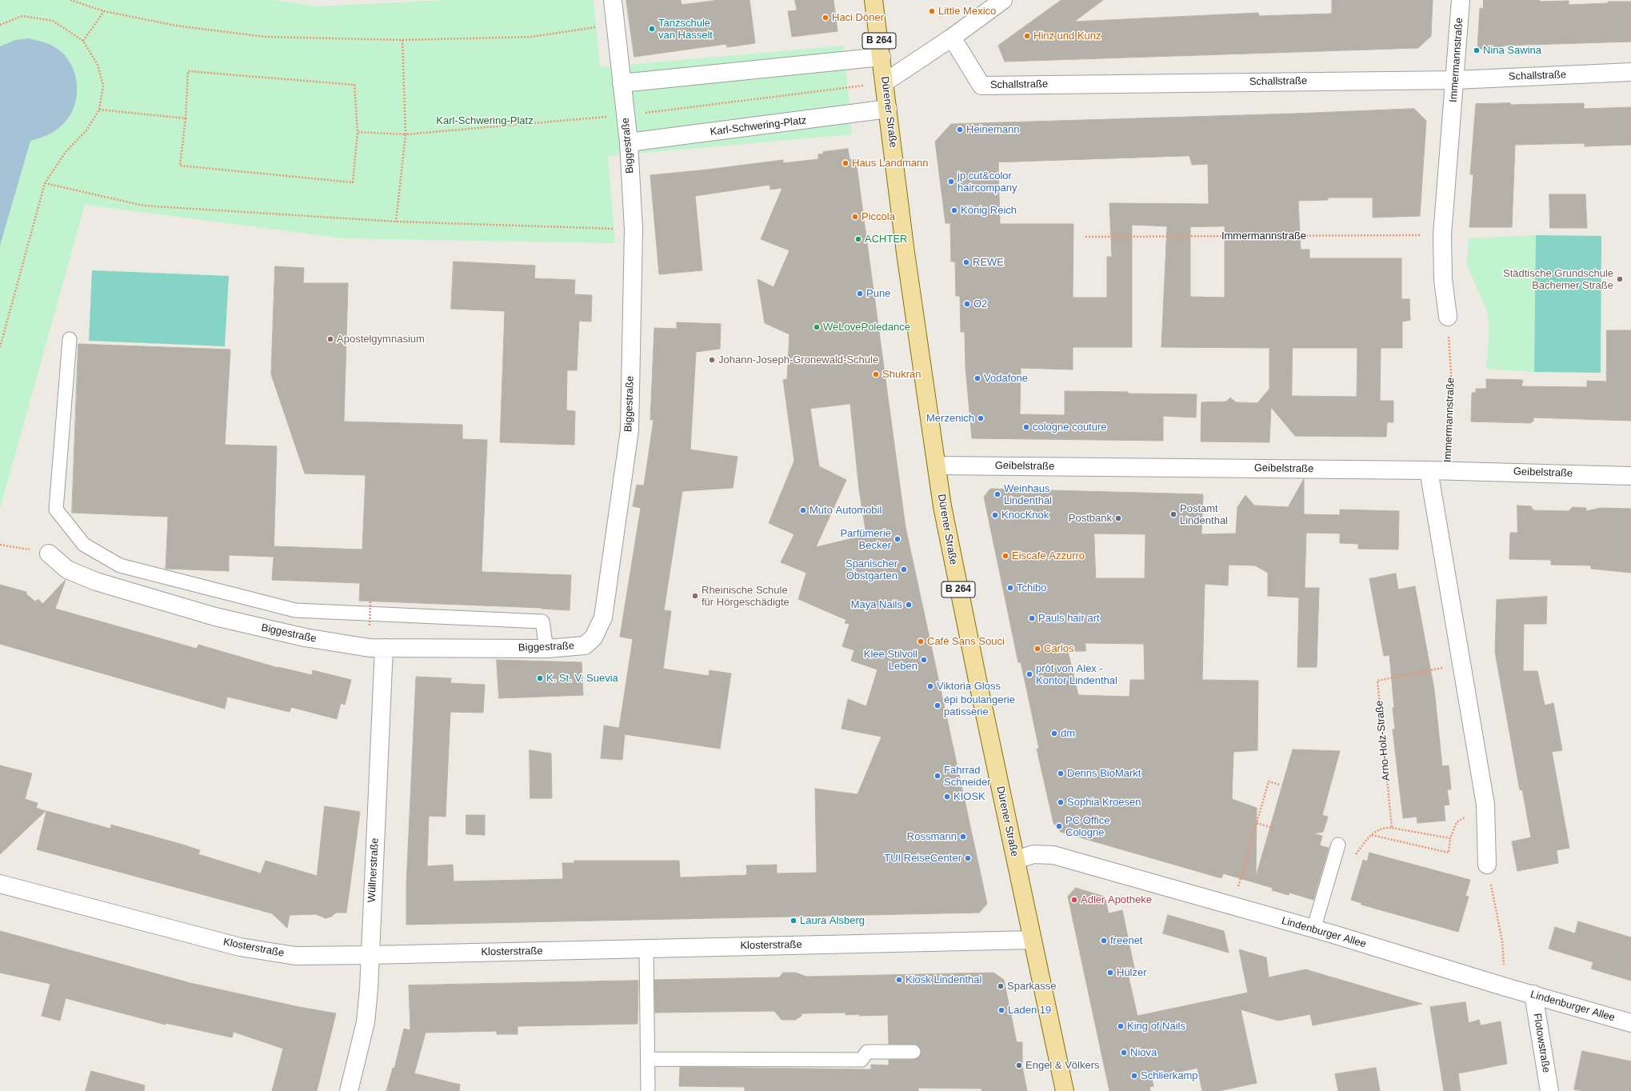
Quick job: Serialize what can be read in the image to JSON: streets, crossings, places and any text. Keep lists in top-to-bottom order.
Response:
{
  "streets": {
    "main road": ["B 264", "Dürener Straße"],
    "street": [
      "Immermannstraße",
      "Schallstraße",
      "Karl-Schwering-Platz",
      "Biggestraße",
      "Geibelstraße",
      "Wüllnerstraße",
      "Lindenburger Allee",
      "Klosterstraße",
      "Flotowstraße"
    ],
    "path": ["Arno-Holz-Straße"]
  },
  "crossings": [
    ["Immermannstraße", "Schallstraße"],
    ["Immermannstraße", "Geibelstraße"],
    ["Dürener Straße", "Karl-Schwering-Platz"],
    ["Dürener Straße", "Geibelstraße"],
    ["Dürener Straße", "Lindenburger Allee"],
    ["Dürener Straße", "Klosterstraße"],
    ["Karl-Schwering-Platz", "Biggestraße"],
    ["Biggestraße", "Wüllnerstraße"],
    ["Wüllnerstraße", "Klosterstraße"],
    ["Lindenburger Allee", "Flotowstraße"]
  ],
  "parks": ["Karl-Schwering-Platz"],
  "places": [
    "Little Mexico",
    "Haci Döner",
    "Tanzschule van Hasselt",
    "Hinz und Kunz",
    "Nina Sawina",
    "Heinemann",
    "Haus Landmann",
    "jp cut&color haircompany",
    "König Reich",
    "Piccola",
    "ACHTER",
    "REWE",
    "Städtische Grundschule Bachemer Straße",
    "Pune",
    "O2",
    "WeLovePoledance",
    "Apostelgymnasium",
    "Johann-Joseph-Gronewald-Schule",
    "Shukran",
    "Vodafone",
    "Merzenich",
    "cologne couture",
    "Weinhaus Lindenthal",
    "Muto Automobil",
    "Postamt Lindenthal",
    "KnocKnok",
    "Postbank",
    "Parfümerie Becker",
    "Eiscafe Azzurro",
    "Spanischer Obstgarten",
    "Tchibo",
    "Rheinische Schule für Hörgeschädigte",
    "Maya Nails",
    "Pauls hair art",
    "Café Sans Souci",
    "Carlos",
    "Klee Stilvoll Leben",
    "prôt von Alex - Kontor Lindenthal",
    "K. St. V. Suevia",
    "Viktoria Gloss",
    "épi boulangerie patisserie",
    "dm",
    "Denns BioMarkt",
    "Fahrrad Schneider",
    "KIOSK",
    "Sophia Kroesen",
    "PC Office Cologne",
    "Rossmann",
    "TUI ReiseCenter",
    "Adler Apotheke",
    "Laura Alsberg",
    "freenet",
    "Hülzer",
    "Kiosk Lindenthal",
    "Sparkasse",
    "Laden 19",
    "King of Nails",
    "Niova",
    "Engel & Völkers",
    "Schlierkamp"
  ]
}
